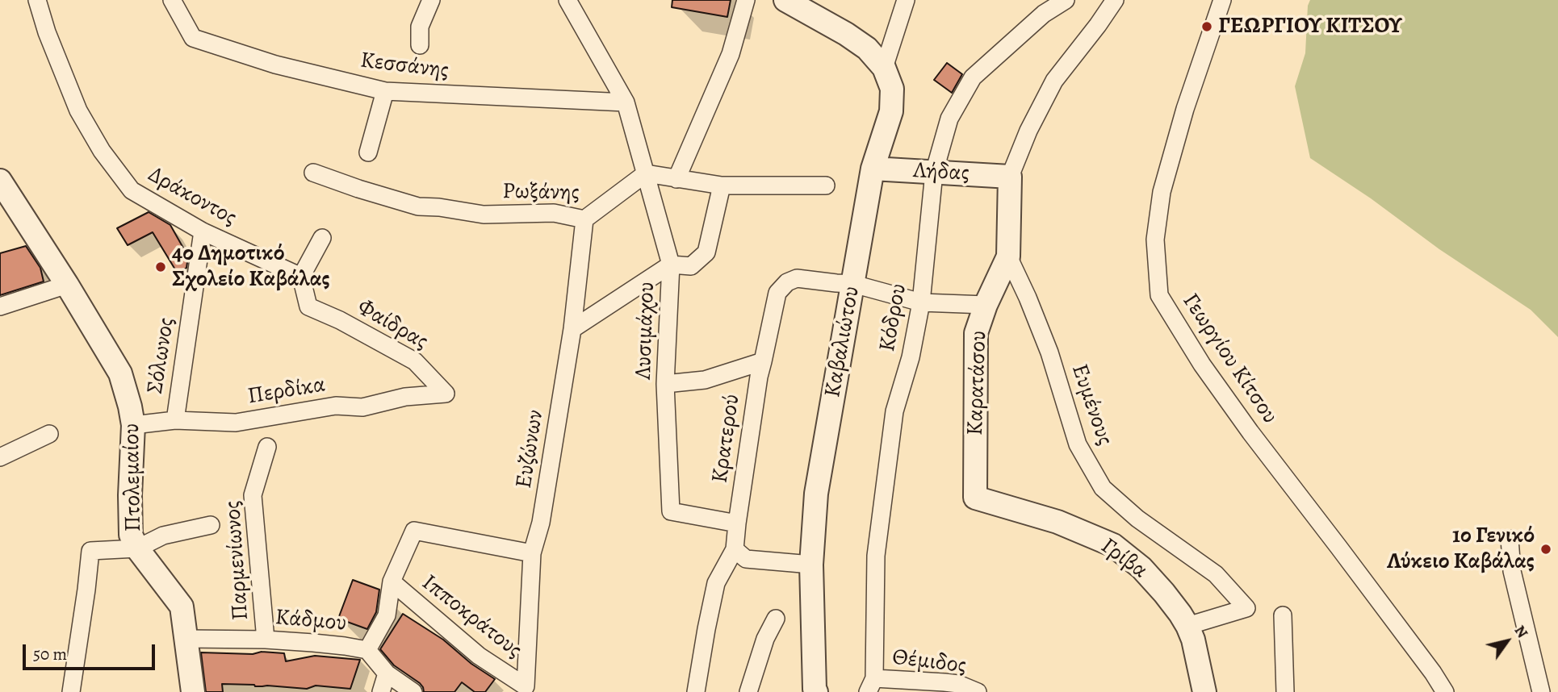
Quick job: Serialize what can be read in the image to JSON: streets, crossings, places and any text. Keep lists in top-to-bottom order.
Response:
{
  "streets": {
    "street": [
      "Κεσσάνης",
      "Λήδας",
      "Ρωξάνης",
      "Δράκοντος",
      "Κόδρου",
      "Φαίδρας",
      "Λυσιμάχου",
      "Καβαλιώτου",
      "Σόλωνος",
      "Γεωργίου Κίτσου",
      "Καρατάσου",
      "Περδίκα",
      "Ευμένους",
      "Κρατερού",
      "Ευζώνων",
      "Πτολεμαίου",
      "Γρίβα",
      "Παρμενίωνος",
      "Ιπποκράτους",
      "Κάδμου",
      "Θέμιδος"
    ]
  },
  "crossings": [
    ["Κεσσάνης", "Λυσιμάχου"],
    ["Λήδας", "Κόδρου"],
    ["Λήδας", "Καβαλιώτου"],
    ["Λήδας", "Καρατάσου"],
    ["Ρωξάνης", "Λυσιμάχου"],
    ["Ρωξάνης", "Ευζώνων"],
    ["Δράκοντος", "Φαίδρας"],
    ["Δράκοντος", "Σόλωνος"],
    ["Κόδρου", "Θέμιδος"],
    ["Φαίδρας", "Περδίκα"],
    ["Λυσιμάχου", "Κρατερού"],
    ["Καβαλιώτου", "Κρατερού"],
    ["Σόλωνος", "Περδίκα"],
    ["Καρατάσου", "Ευμένους"],
    ["Καρατάσου", "Γρίβα"],
    ["Περδίκα", "Πτολεμαίου"],
    ["Ευμένους", "Γρίβα"],
    ["Ευζώνων", "Ιπποκράτους"],
    ["Πτολεμαίου", "Κάδμου"],
    ["Παρμενίωνος", "Κάδμου"]
  ],
  "places": ["ΓΕΩΡΓΙΟΥ ΚΙΤΣΟΥ", "4ο Δημοτικό Σχολείο Καβάλας", "1ο Γενικό Λύκειο Καβάλας"],
  "scale_bar": "50 m",
  "north": "top right"
}
